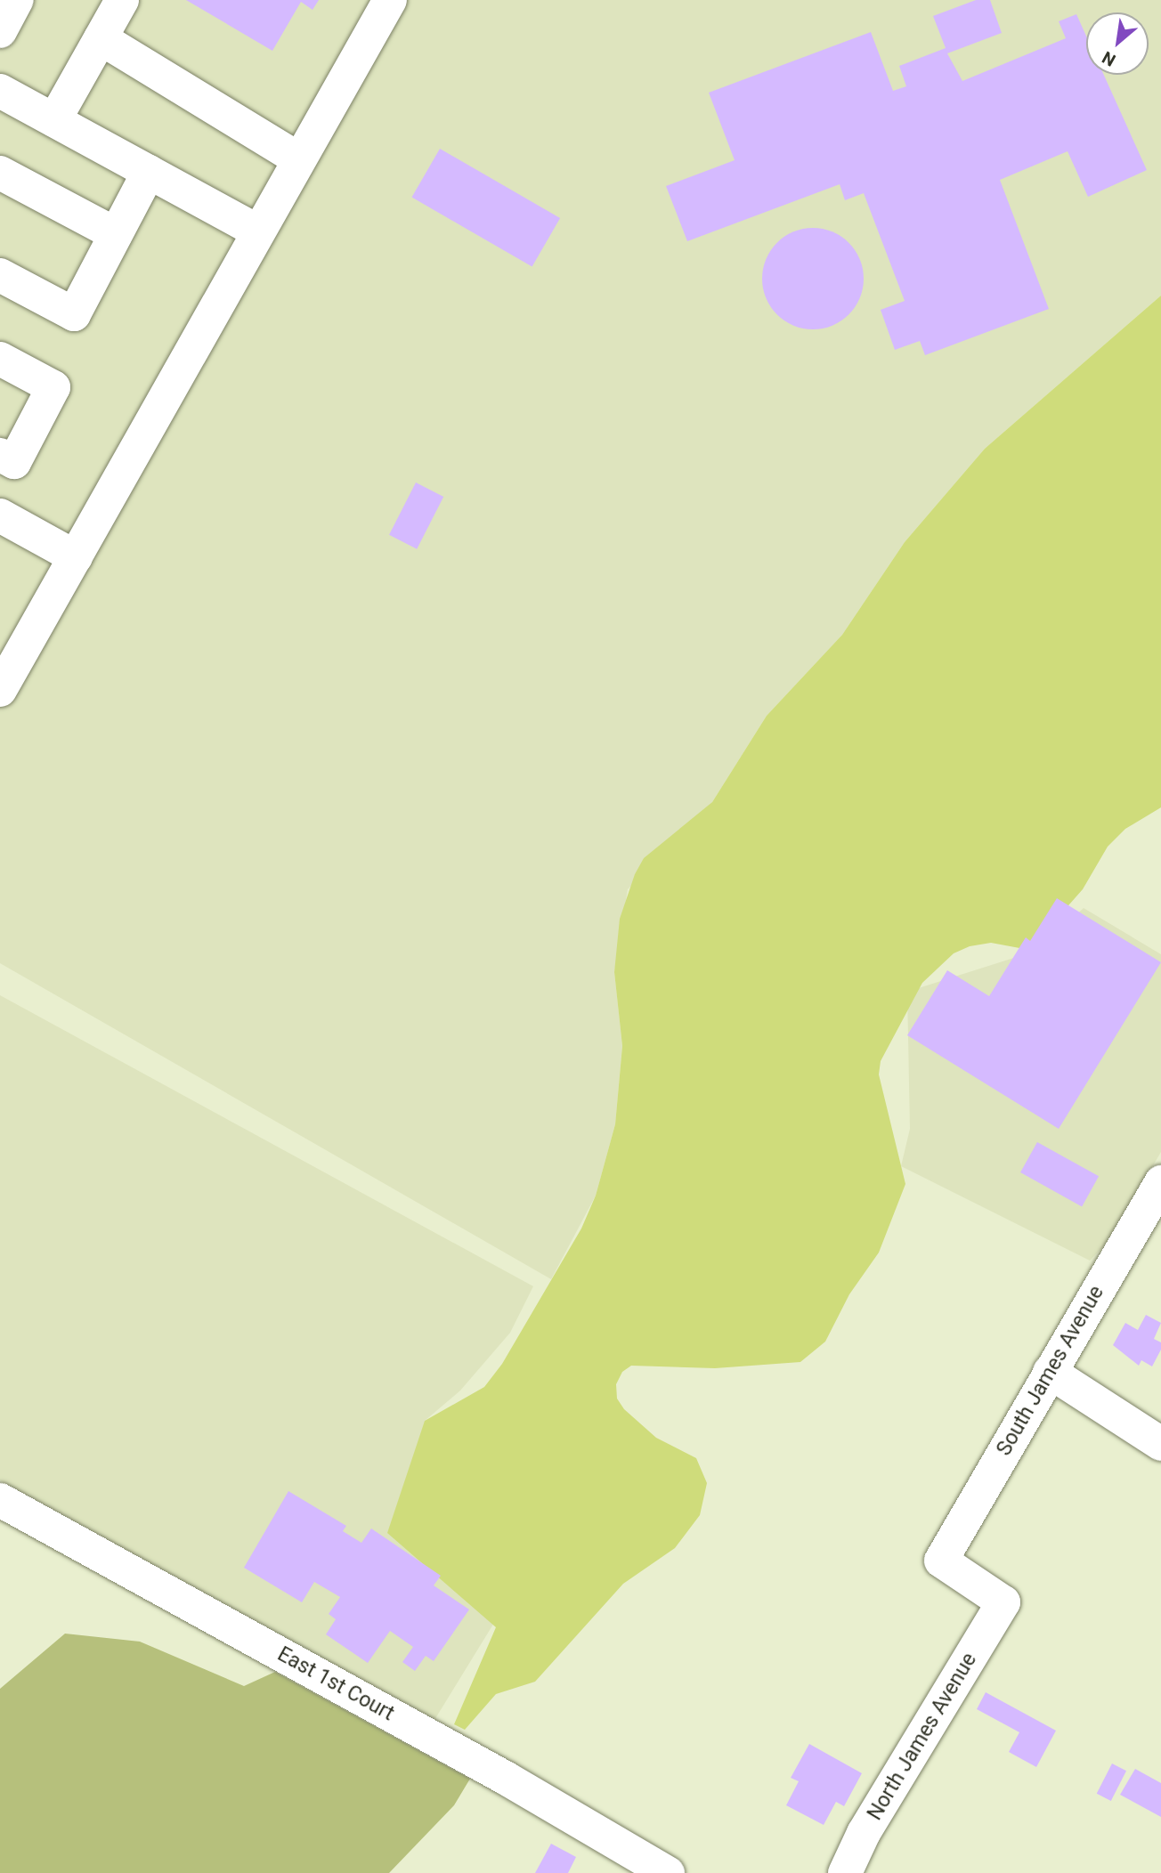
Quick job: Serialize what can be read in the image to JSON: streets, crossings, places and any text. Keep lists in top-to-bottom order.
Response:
{
  "streets": {
    "street": ["South James Avenue", "East 1st Court", "North James Avenue"]
  },
  "crossings": [
    ["South James Avenue", "North James Avenue"]
  ],
  "north": "bottom left"
}
